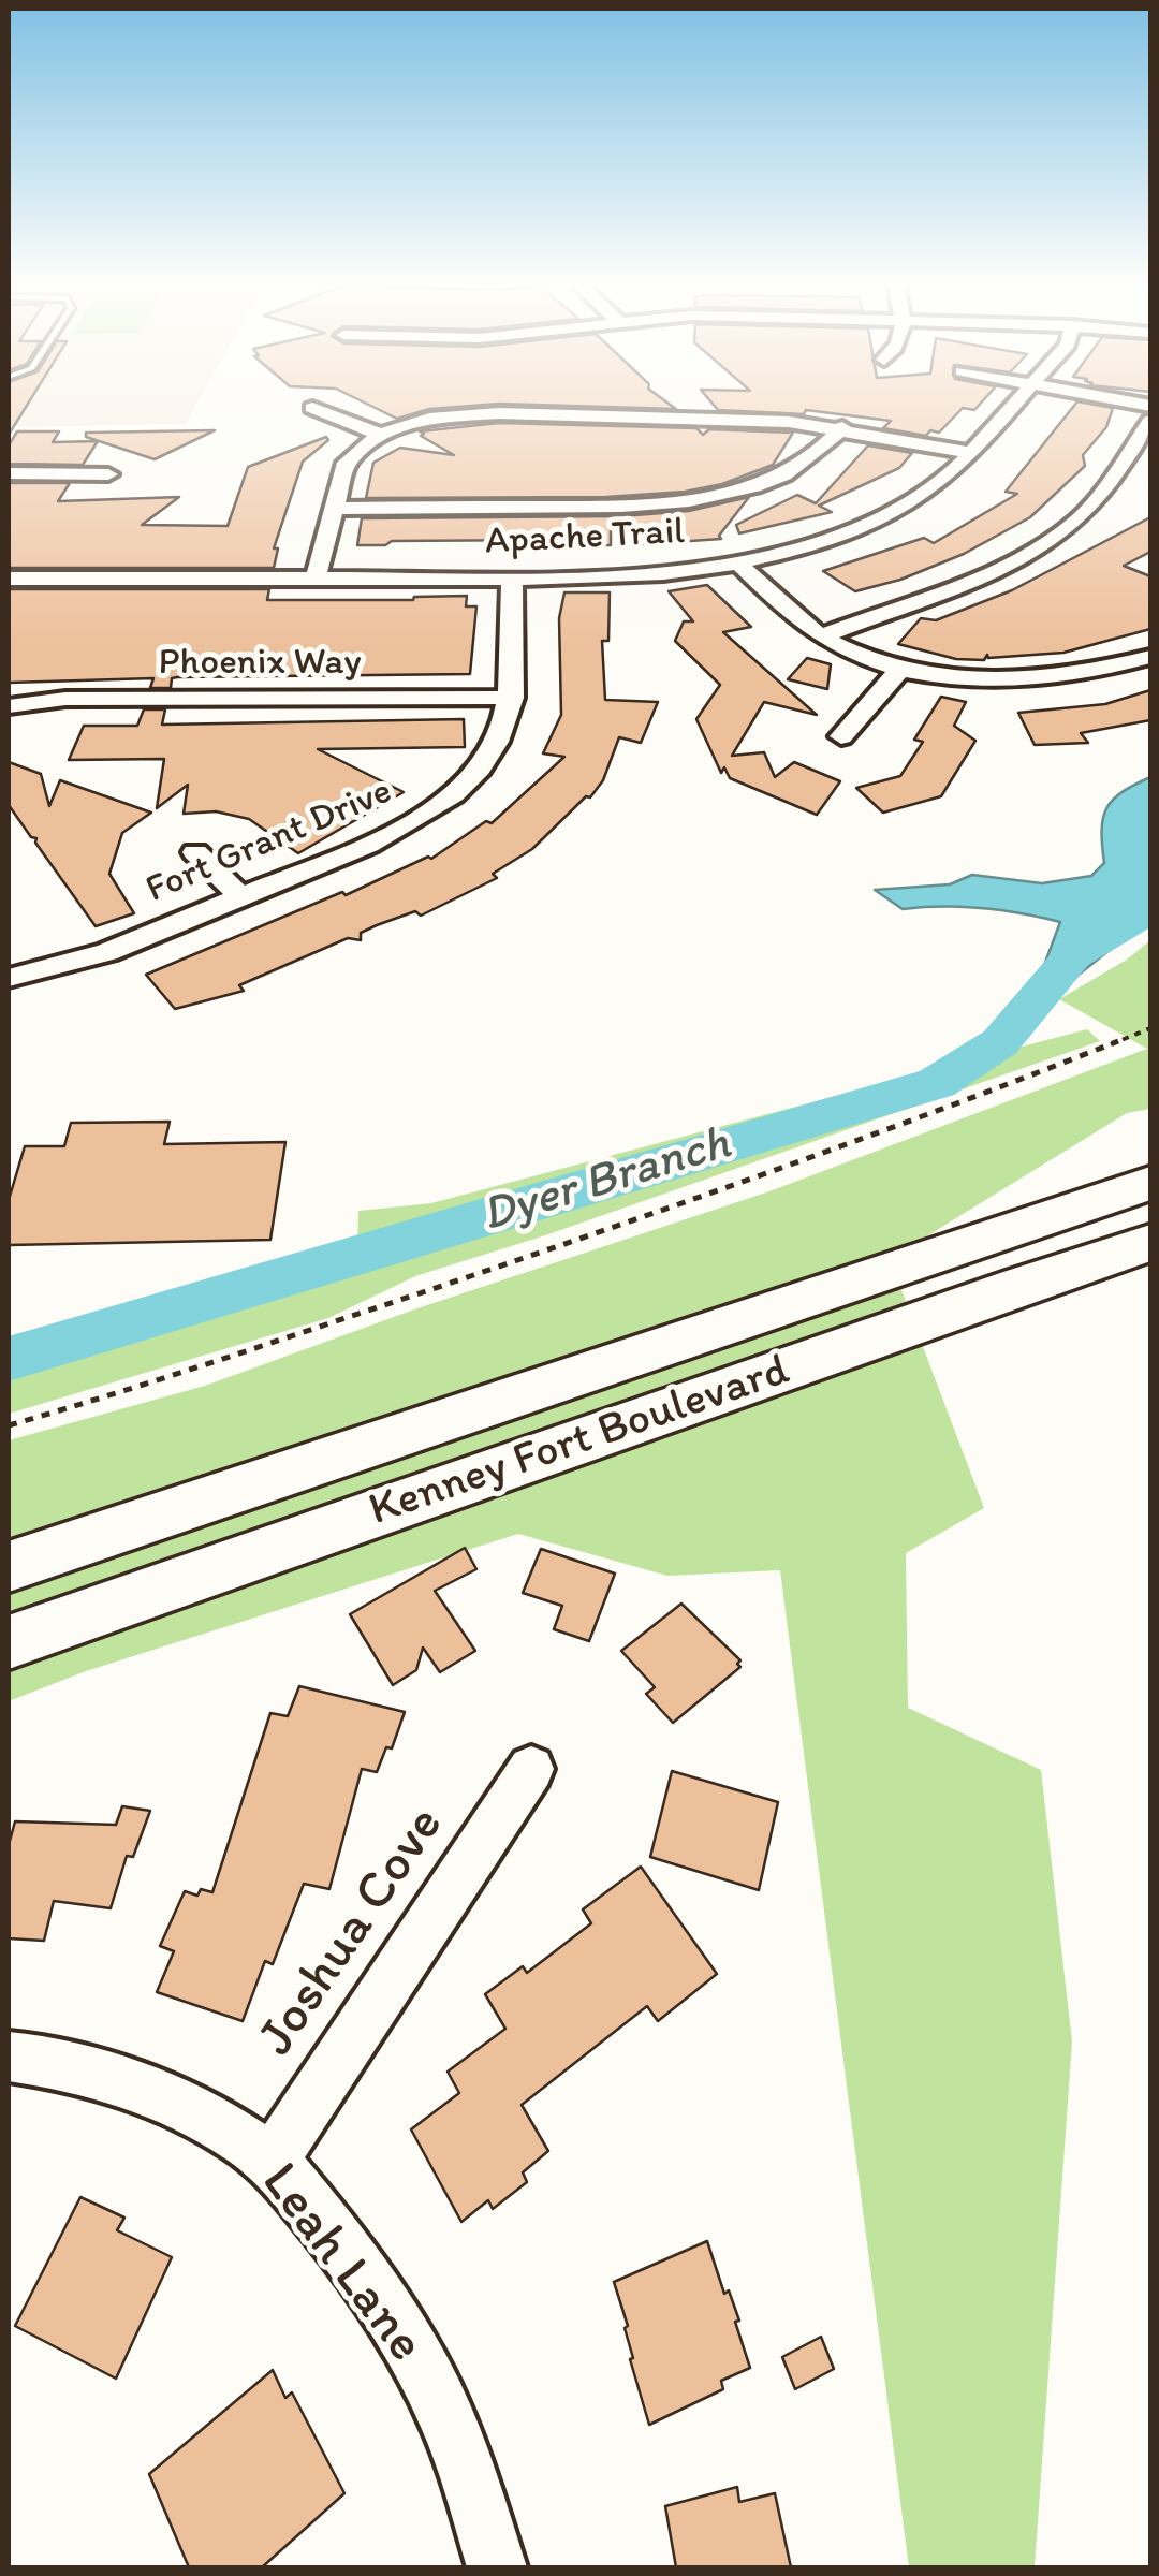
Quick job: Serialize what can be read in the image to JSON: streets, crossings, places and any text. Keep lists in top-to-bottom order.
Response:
{
  "streets": {
    "main road": ["Kenney Fort Boulevard"],
    "street": [
      "Apache Trail",
      "Phoenix Way",
      "Fort Grant Drive",
      "Joshua Cove",
      "Leah Lane"
    ]
  },
  "crossings": [
    ["Apache Trail", "Fort Grant Drive"],
    ["Phoenix Way", "Fort Grant Drive"],
    ["Joshua Cove", "Leah Lane"]
  ],
  "water": ["Dyer Branch"]
}
